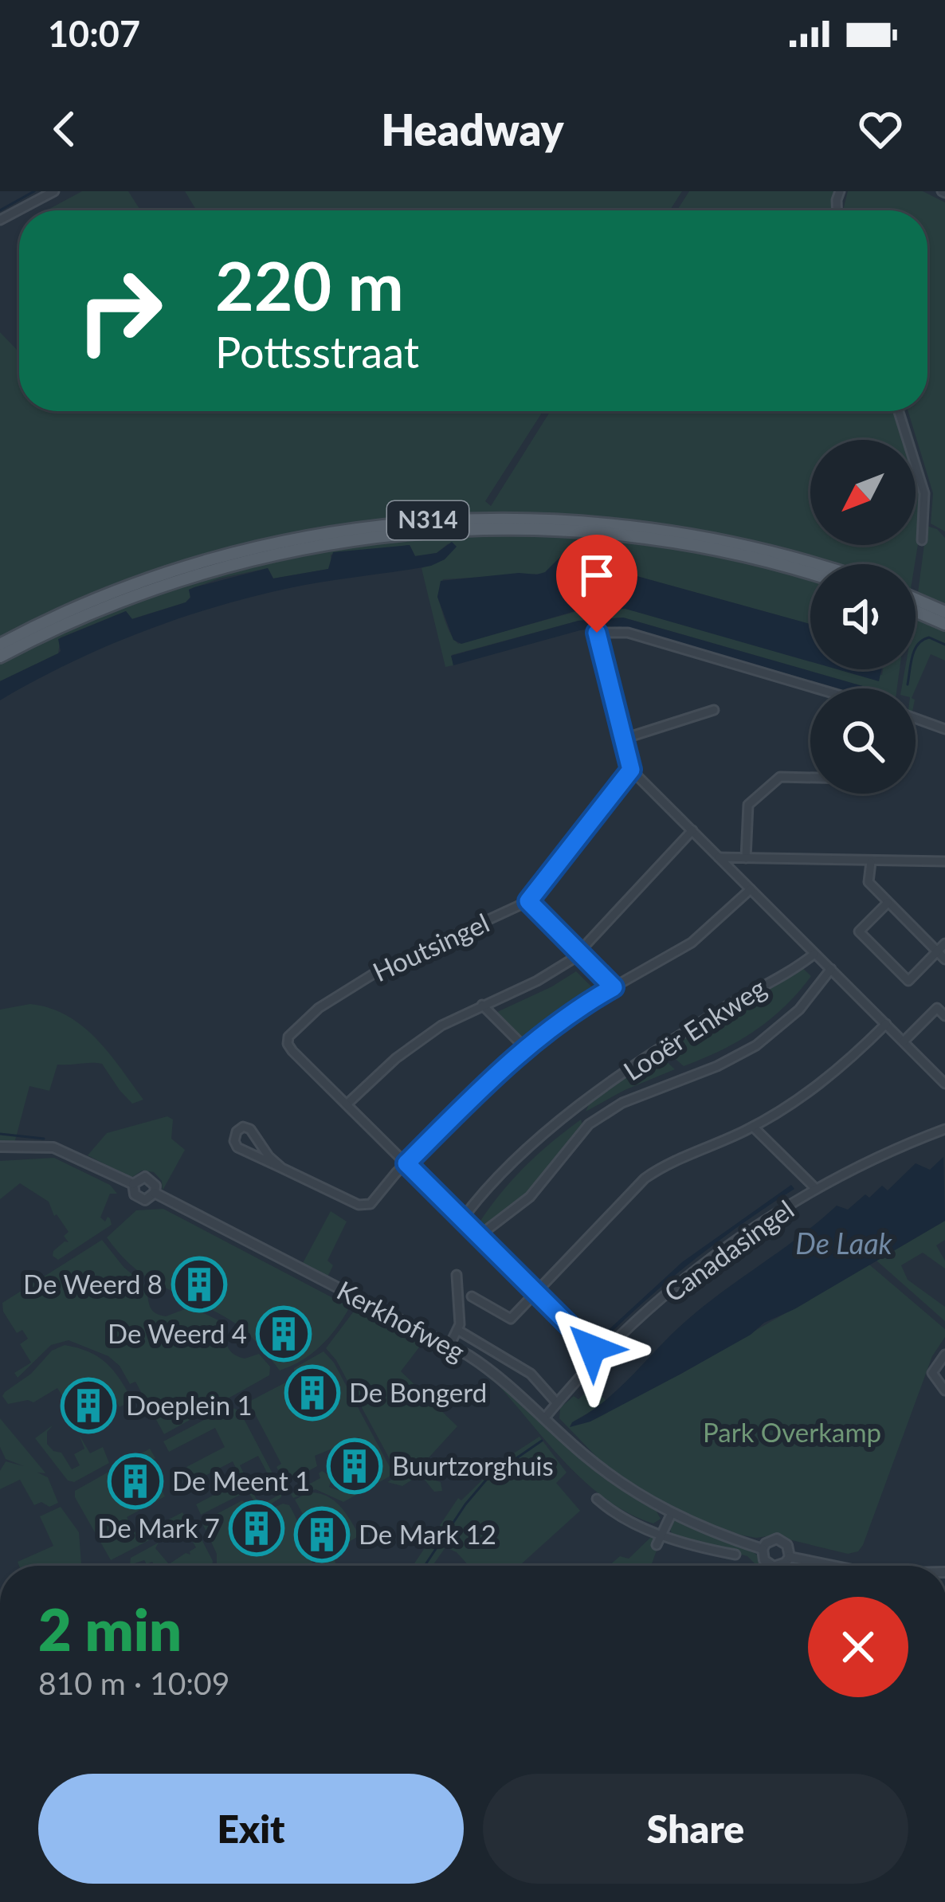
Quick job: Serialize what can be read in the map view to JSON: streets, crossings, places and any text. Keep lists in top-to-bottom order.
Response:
{
  "streets": {
    "main road": ["N314"],
    "street": [
      "Houtsingel",
      "Looër Enkweg",
      "Canadasingel",
      "Kerkhofweg"
    ]
  },
  "crossings": [
    ["Canadasingel", "Kerkhofweg"]
  ],
  "water": ["De Laak"],
  "parks": ["Park Overkamp"],
  "places": {
    "building": [
      "De Weerd 8",
      "De Weerd 4",
      "De Bongerd",
      "Doeplein 1",
      "Buurtzorghuis",
      "De Meent 1",
      "De Mark 7",
      "De Mark 12"
    ]
  },
  "north": "bottom left",
  "page": {
    "status": "10:07",
    "header": "Headway",
    "turn": ["220 m", "Pottsstraat"],
    "heading": ["2 min", "810 m · 10:09"],
    "buttons": ["Exit", "Share"]
  }
}
